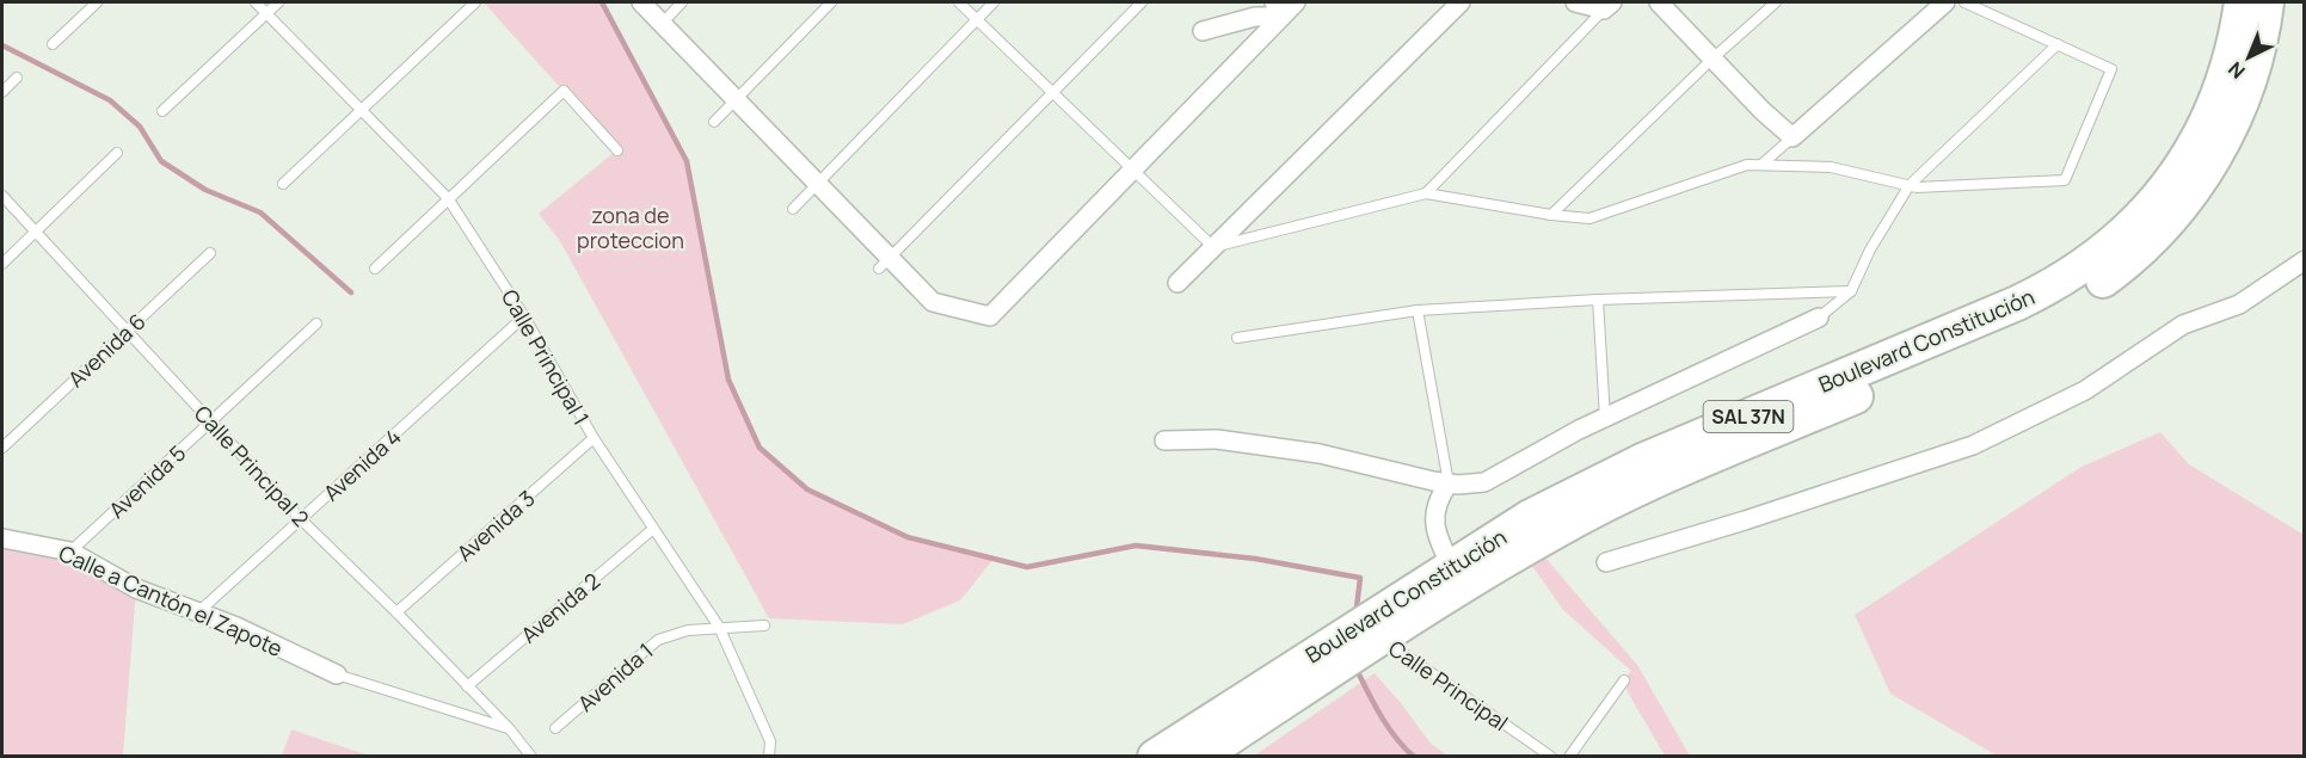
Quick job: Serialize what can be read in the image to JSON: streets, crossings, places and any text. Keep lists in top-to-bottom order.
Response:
{
  "streets": {
    "highway": ["Boulevard Constitución", "SAL 37N"],
    "street": ["Calle a Cantón el Zapote"],
    "lane": [
      "Avenida 6",
      "Calle Principal 1",
      "Avenida 4",
      "Calle Principal 2",
      "Avenida 5",
      "Avenida 3",
      "Avenida 2",
      "Avenida 1",
      "Calle Principal"
    ]
  },
  "crossings": [
    ["Boulevard Constitución", "Calle Principal"],
    ["Avenida 6", "Calle Principal 2"],
    ["Calle Principal 1", "Avenida 4"],
    ["Calle Principal 1", "Avenida 3"],
    ["Calle Principal 1", "Avenida 2"],
    ["Calle Principal 1", "Avenida 1"],
    ["Avenida 4", "Calle Principal 2"],
    ["Avenida 4", "Calle a Cantón el Zapote"],
    ["Calle Principal 2", "Avenida 5"],
    ["Calle Principal 2", "Avenida 3"],
    ["Calle Principal 2", "Avenida 2"],
    ["Avenida 5", "Calle a Cantón el Zapote"]
  ],
  "parks": ["zona de proteccion"],
  "north": "bottom left"
}
